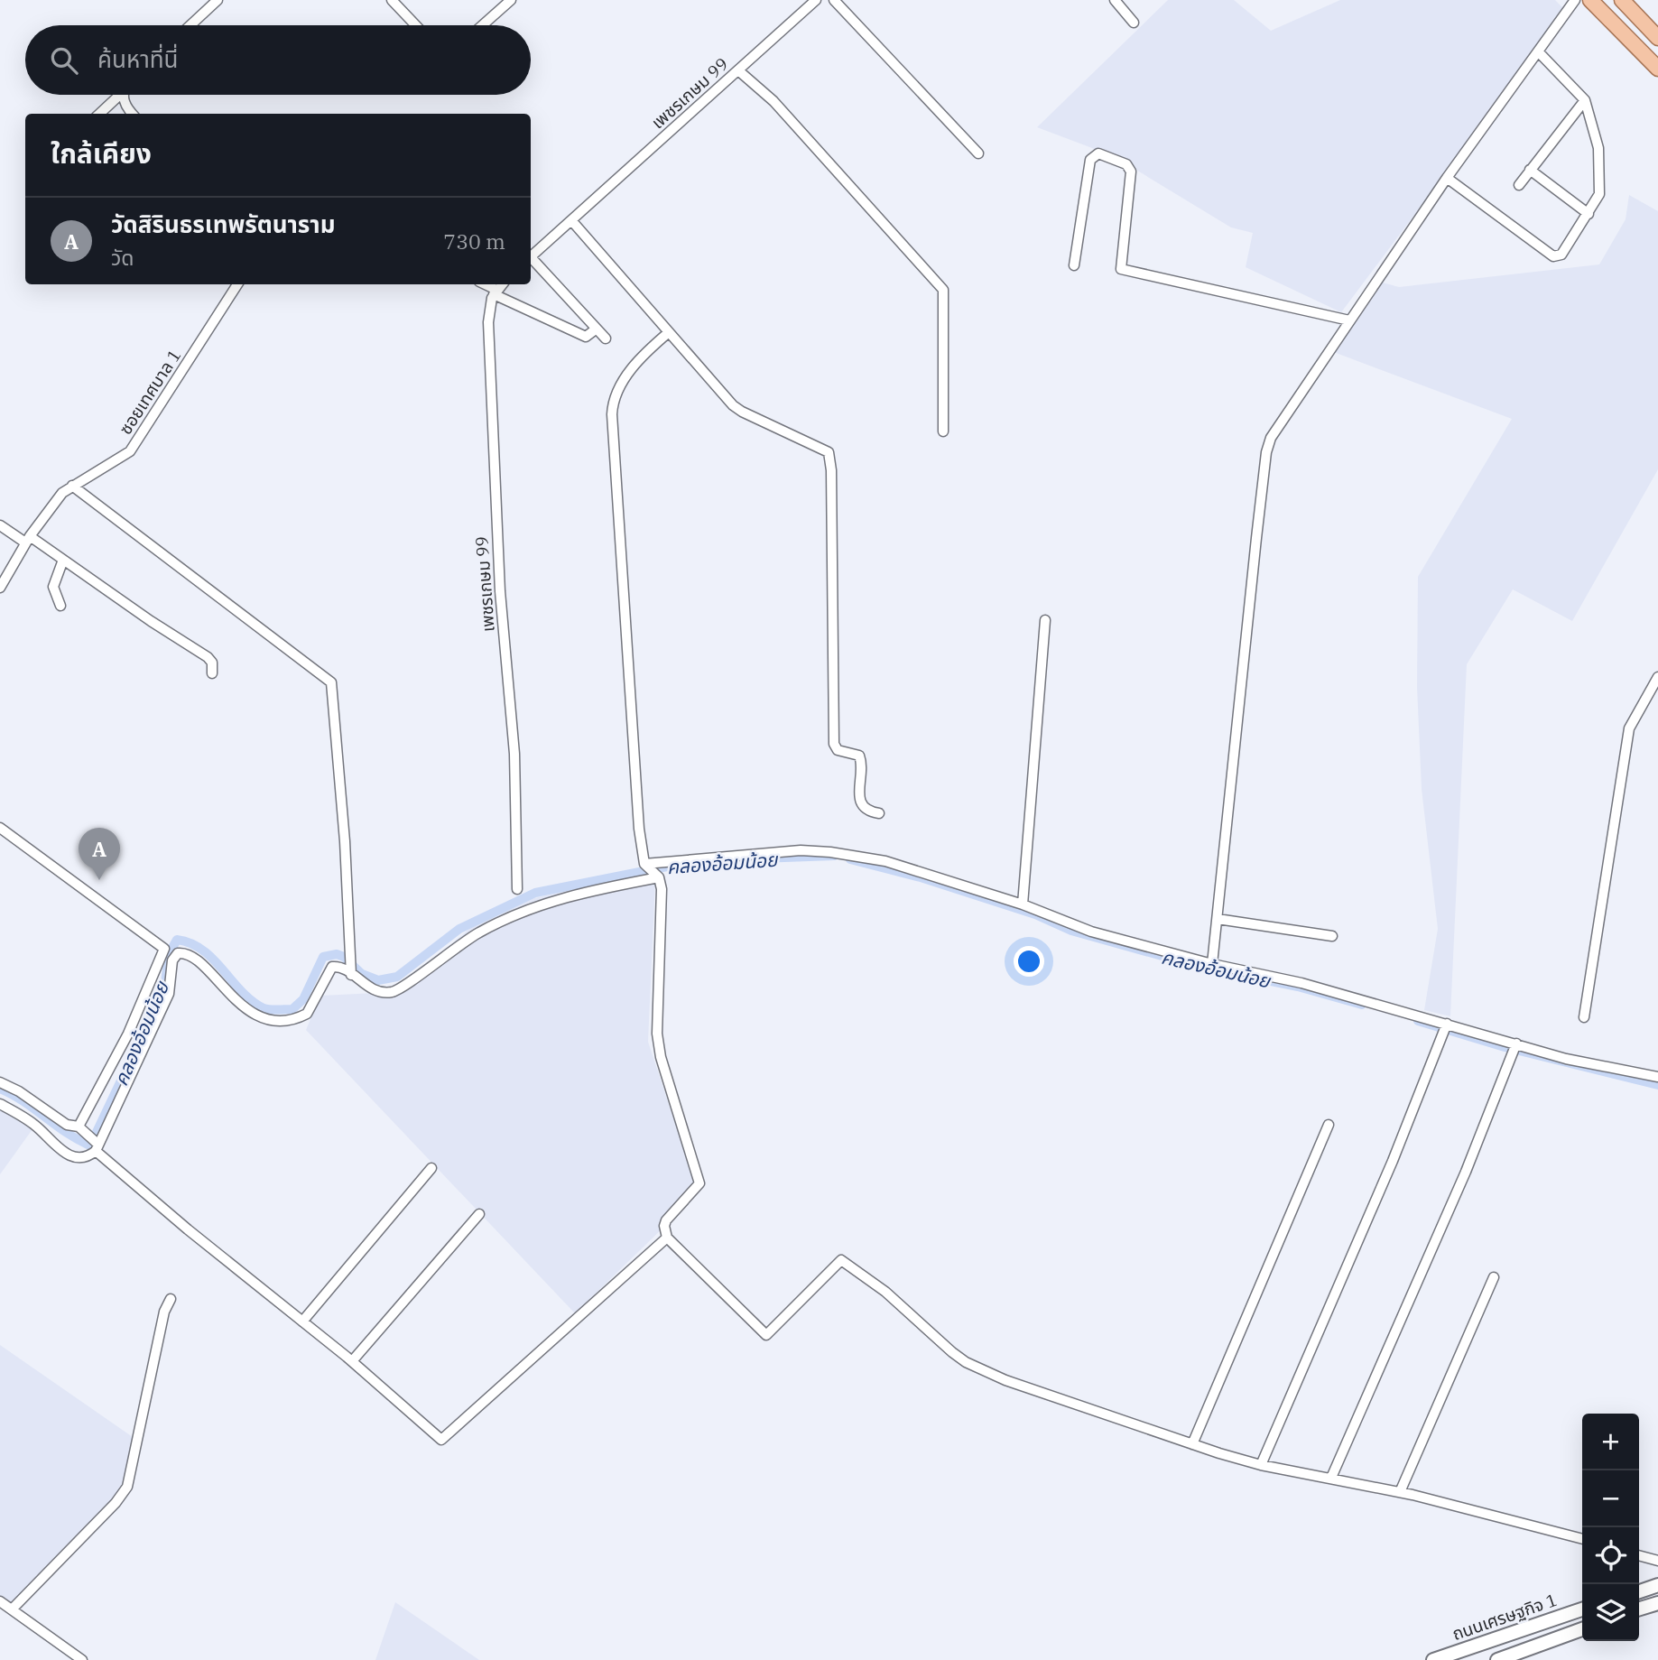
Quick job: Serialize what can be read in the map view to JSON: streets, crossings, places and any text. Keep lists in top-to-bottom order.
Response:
{
  "streets": {
    "main road": ["ถนนเศรษฐกิจ 1"],
    "street": ["เพชรเกษม 99", "ซอยเทศบาล 1"]
  },
  "water": ["คลองอ้อมน้อย"],
  "page": {
    "search": "ค้นหาที่นี่",
    "heading": "ใกล้เคียง",
    "list": [
      {
        "mark": "A",
        "name": "วัดสิรินธรเทพรัตนาราม",
        "note": "วัด",
        "value": "730 m"
      }
    ],
    "pins": "A",
    "map_buttons": ["+", "−"]
  }
}
